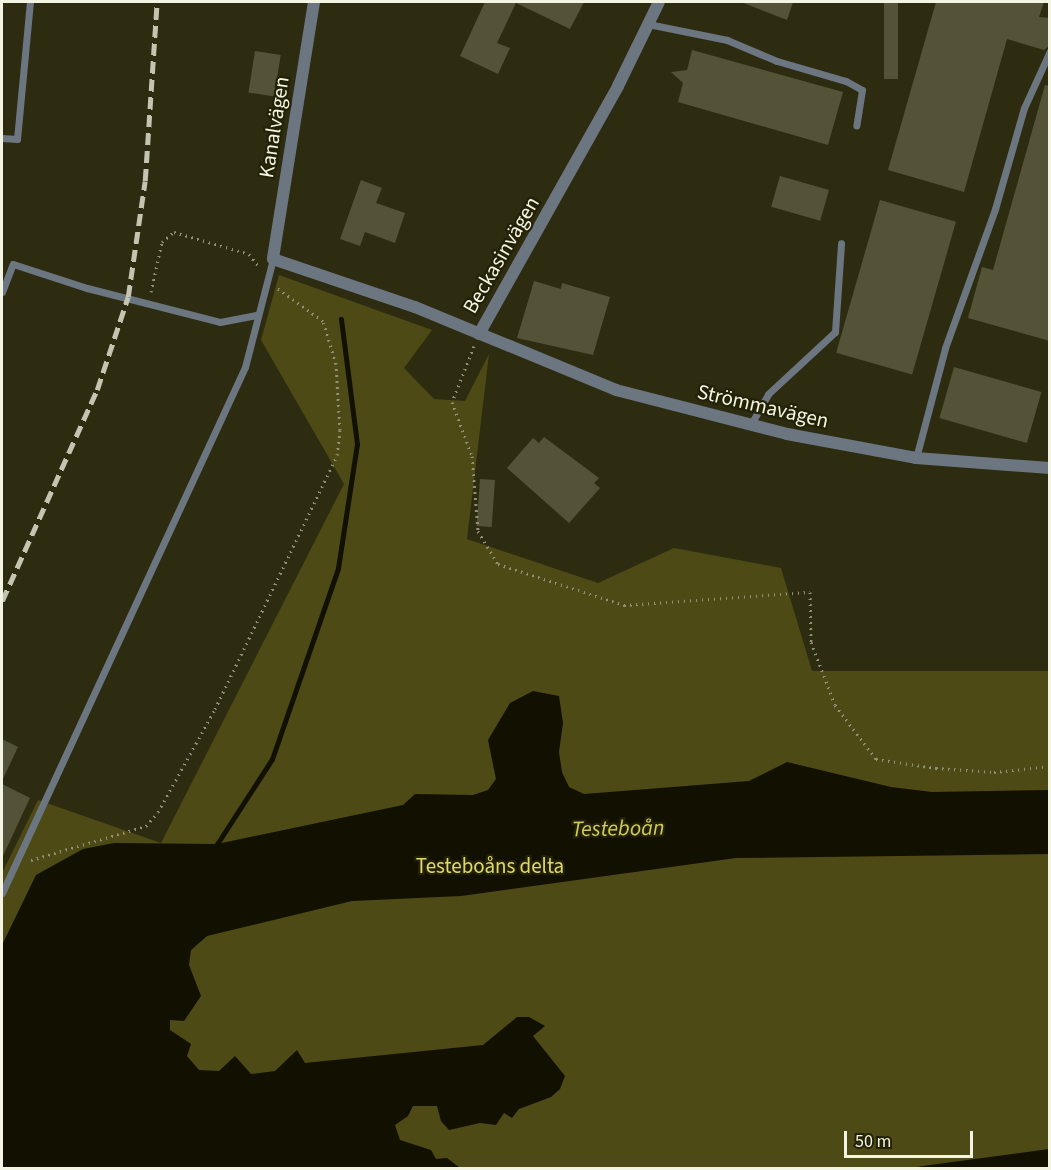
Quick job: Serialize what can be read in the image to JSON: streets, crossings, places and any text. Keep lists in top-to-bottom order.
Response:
{
  "streets": {
    "street": ["Kanalvägen", "Beckasinvägen", "Strömmavägen"]
  },
  "crossings": [
    ["Kanalvägen", "Beckasinvägen"],
    ["Beckasinvägen", "Strömmavägen"]
  ],
  "water": ["Testeboån"],
  "parks": ["Testeboåns delta"],
  "scale_bar": "50 m"
}
